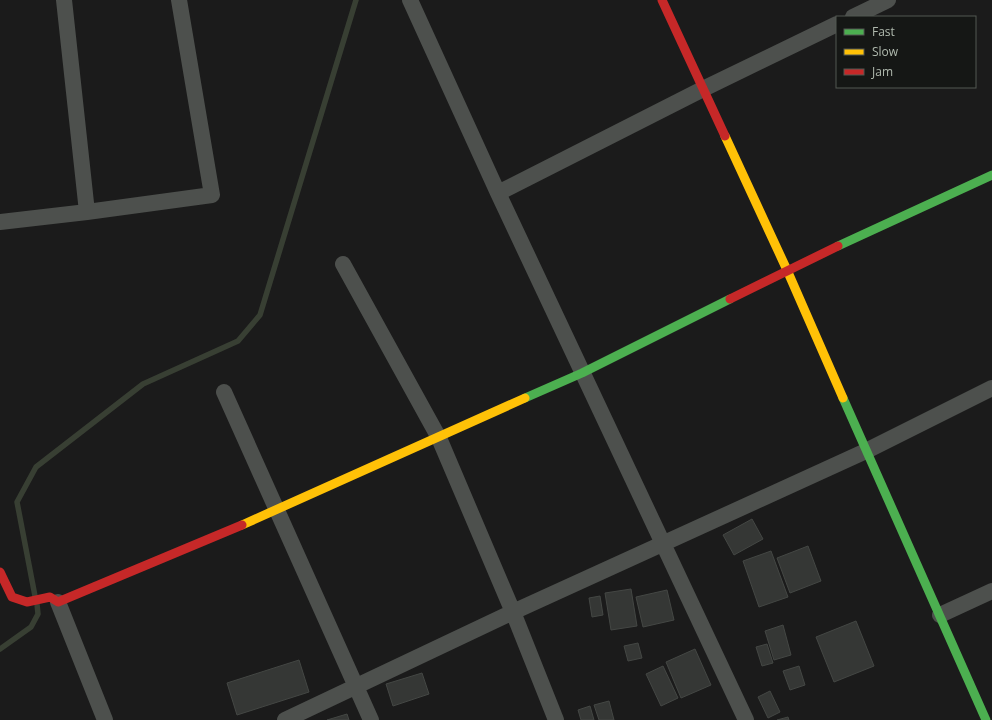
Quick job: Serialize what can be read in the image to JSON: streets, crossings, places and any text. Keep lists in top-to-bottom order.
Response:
{
  "legend": ["Fast", "Slow", "Jam"]
}
